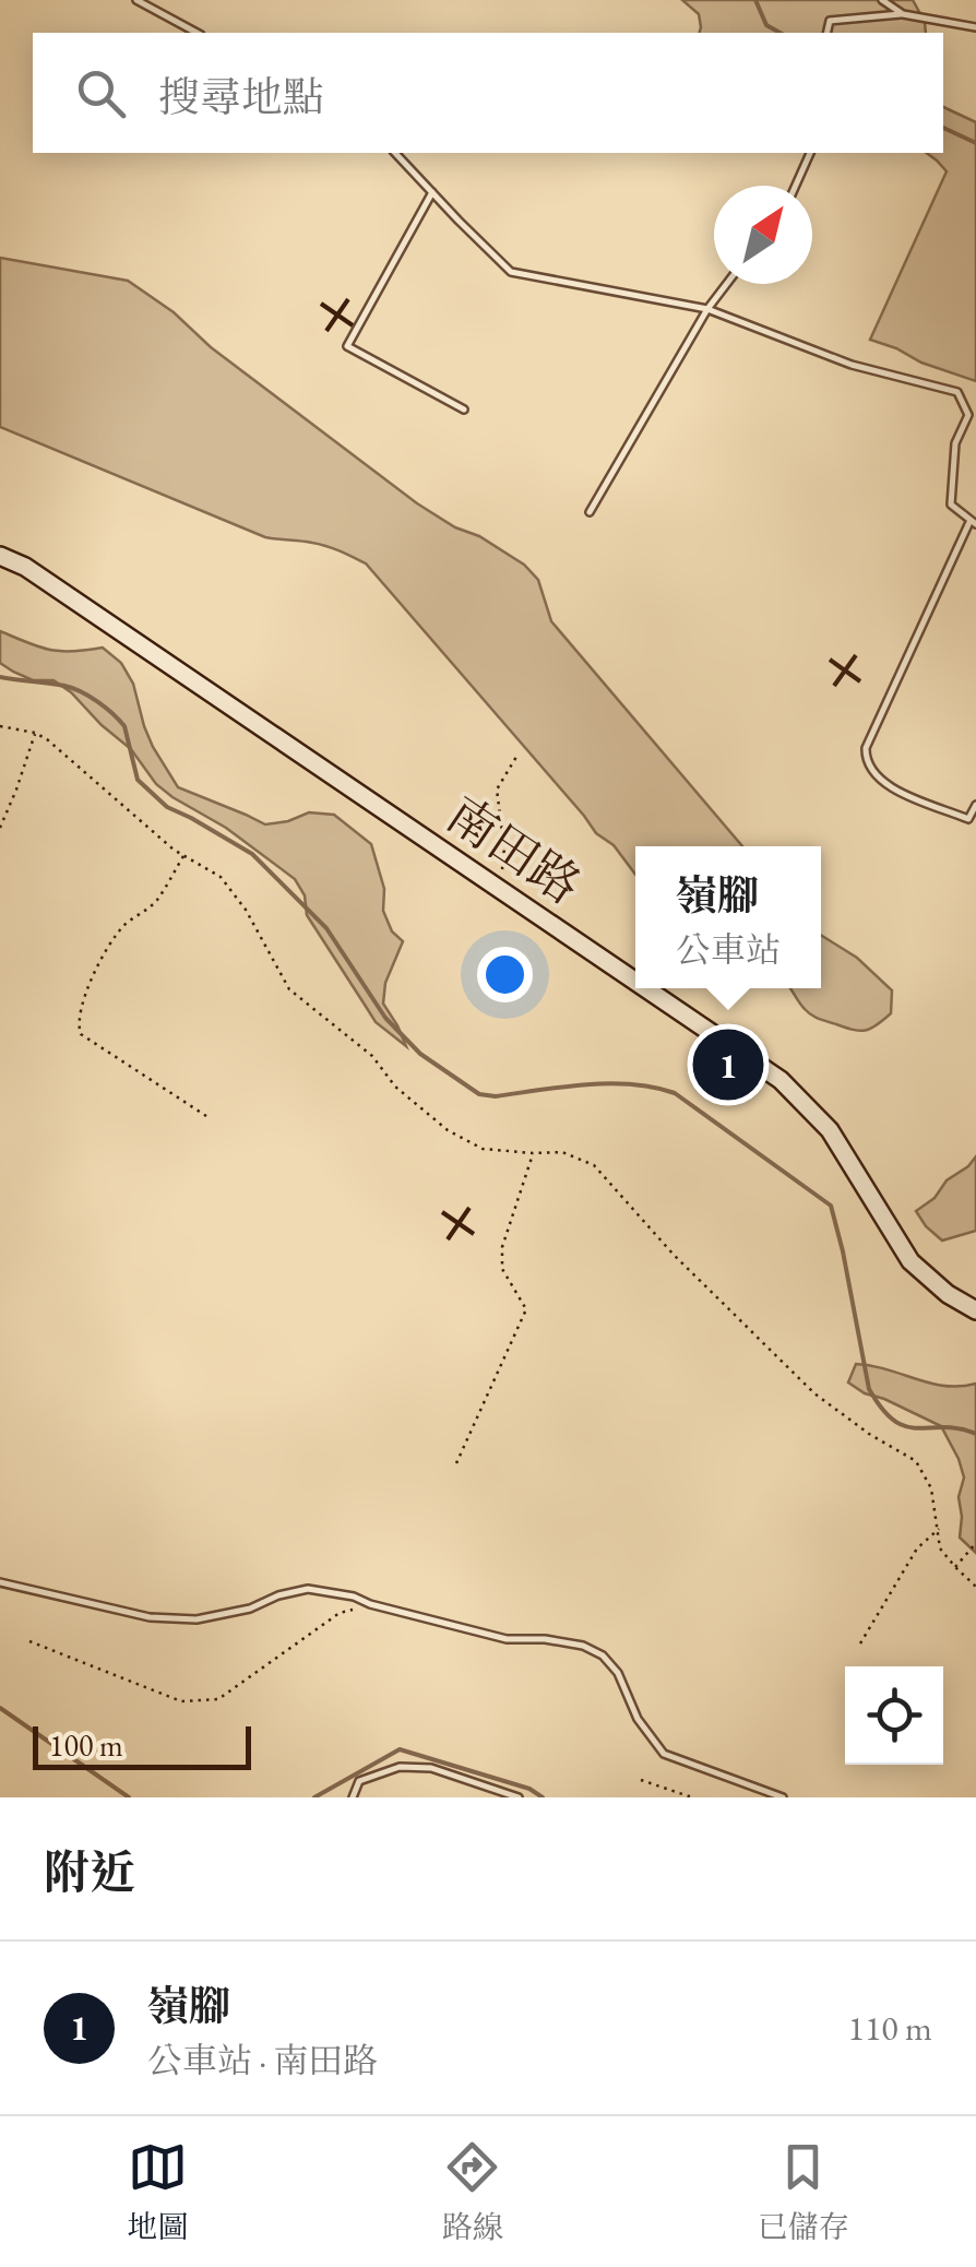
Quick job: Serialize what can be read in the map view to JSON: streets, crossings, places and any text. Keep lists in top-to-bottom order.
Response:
{
  "streets": {
    "main road": ["南田路"]
  },
  "scale_bar": "100 m",
  "north": "top right",
  "page": {
    "search": "搜尋地點",
    "popup": ["嶺腳", "公車站"],
    "pins": "1",
    "scale": "100 m",
    "heading": "附近",
    "list": [
      {
        "mark": "1",
        "name": "嶺腳",
        "note": "公車站 · 南田路",
        "value": "110 m"
      }
    ],
    "nav": ["地圖", "路線", "已儲存"]
  }
}
